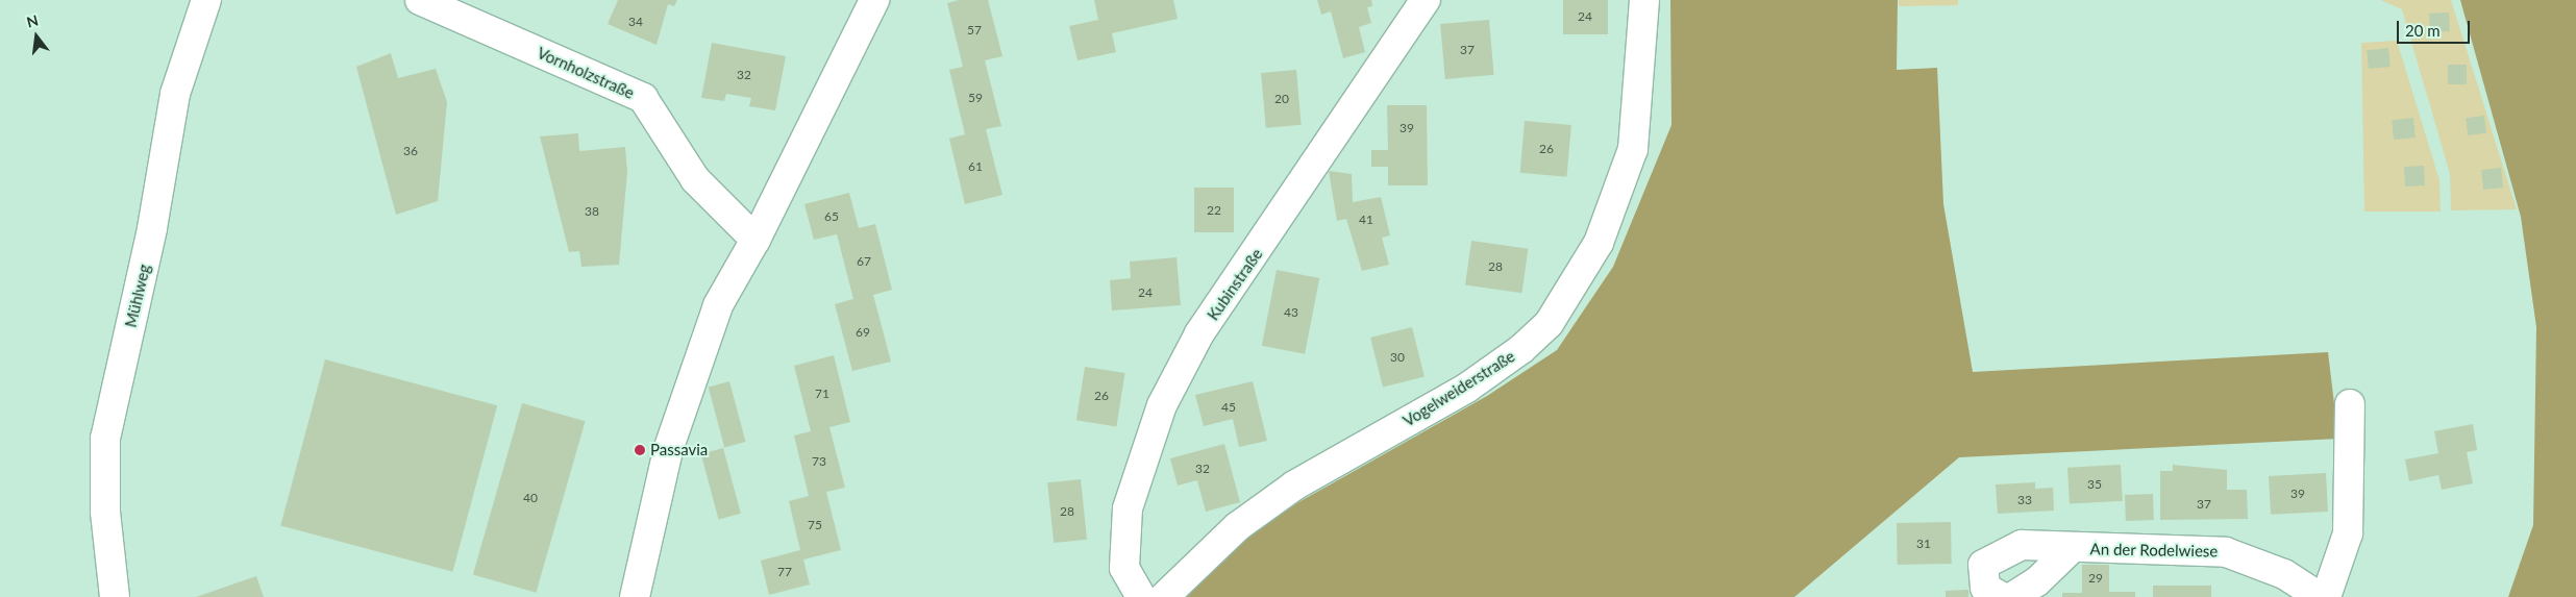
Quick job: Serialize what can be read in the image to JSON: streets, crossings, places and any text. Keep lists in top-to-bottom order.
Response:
{
  "streets": {
    "street": [
      "Vornholzstraße",
      "Kubinstraße",
      "Mühlweg",
      "Vogelweiderstraße",
      "An der Rodelwiese"
    ]
  },
  "places": ["Passavia"],
  "house_numbers": [
    "24",
    "34",
    "57",
    "37",
    "32",
    "59",
    "20",
    "39",
    "26",
    "36",
    "61",
    "22",
    "38",
    "65",
    "41",
    "67",
    "28",
    "24",
    "43",
    "69",
    "30",
    "71",
    "26",
    "45",
    "73",
    "32",
    "35",
    "39",
    "40",
    "33",
    "37",
    "28",
    "75",
    "31",
    "77",
    "29"
  ],
  "scale_bar": "20 m",
  "north": "top"
}
